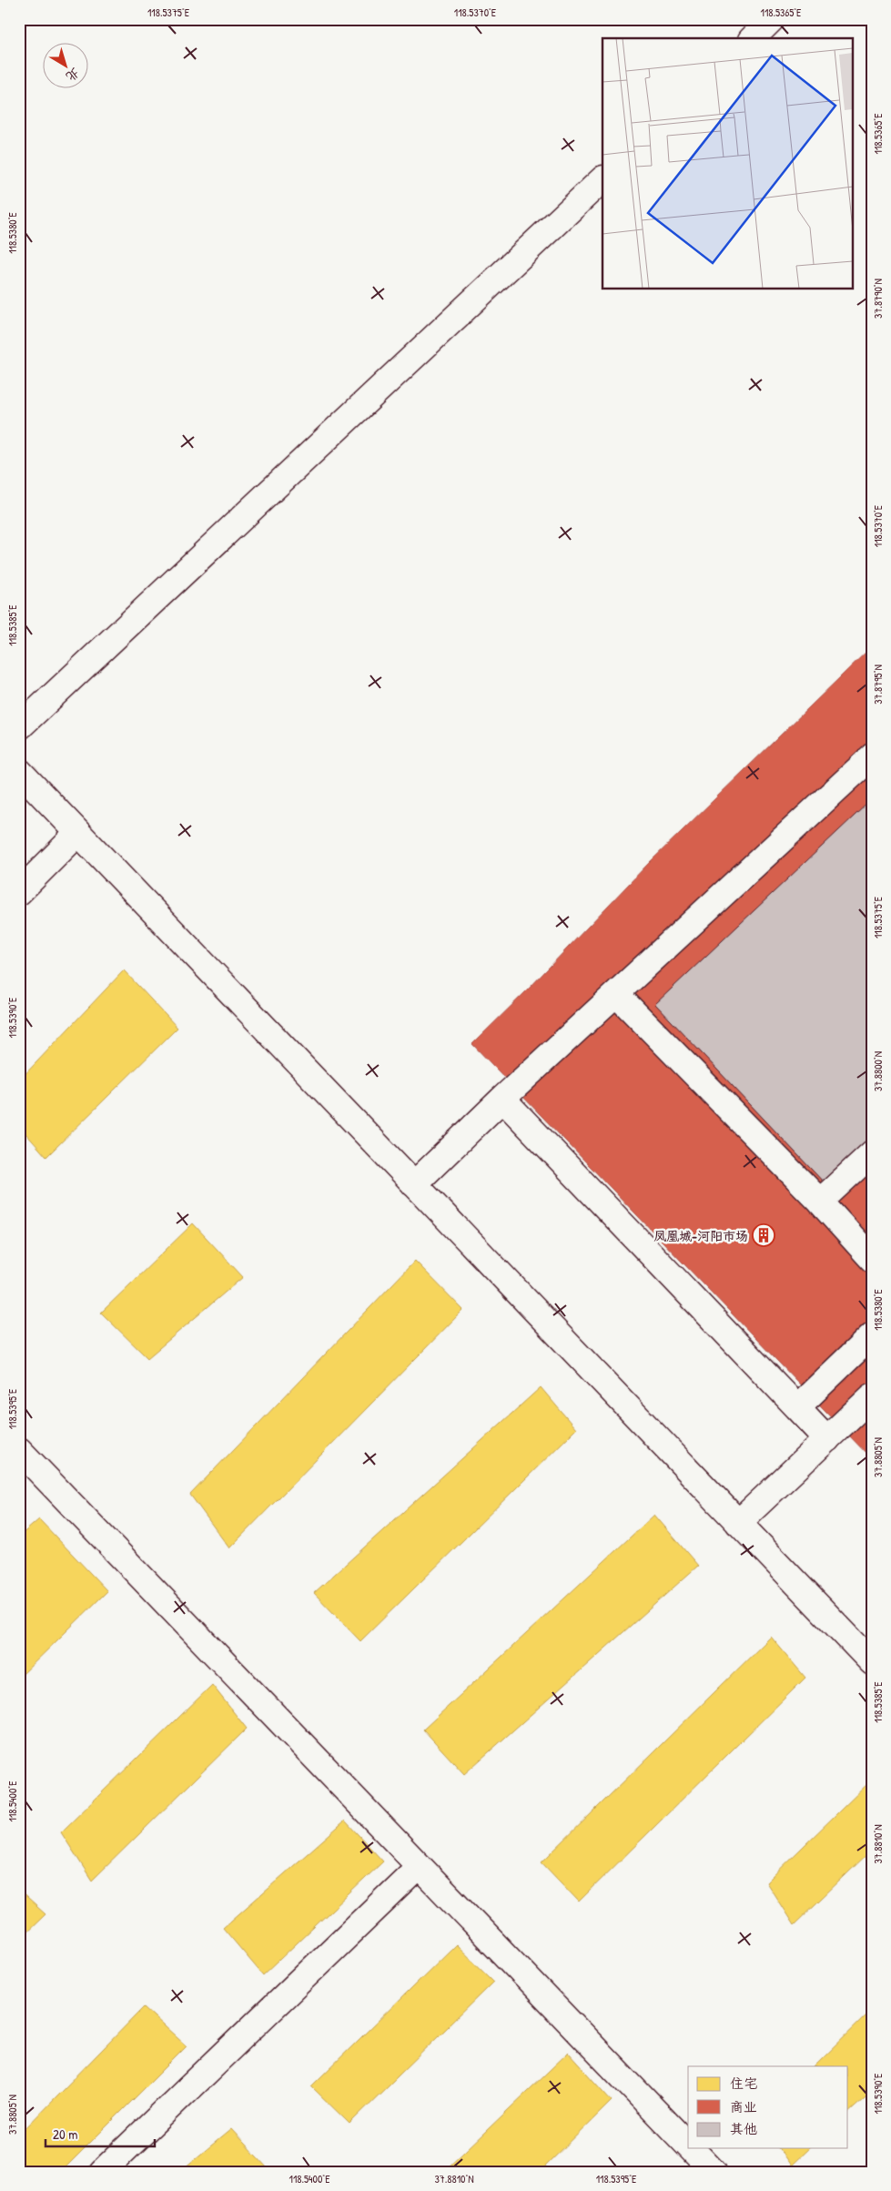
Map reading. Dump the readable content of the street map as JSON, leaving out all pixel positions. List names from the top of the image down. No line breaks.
{"places":{"building":["凤凰城-河阳市场"]},"legend":["住宅","商业","其他"],"scale_bar":"20 m","north":"bottom right","coordinates":["118.5375°E","118.5370°E","118.5365°E","118.5380°E","37.8790°N","118.5385°E","37.8795°N","118.5390°E","37.8800°N","118.5395°E","37.8805°N","118.5400°E","37.8810°N"]}
